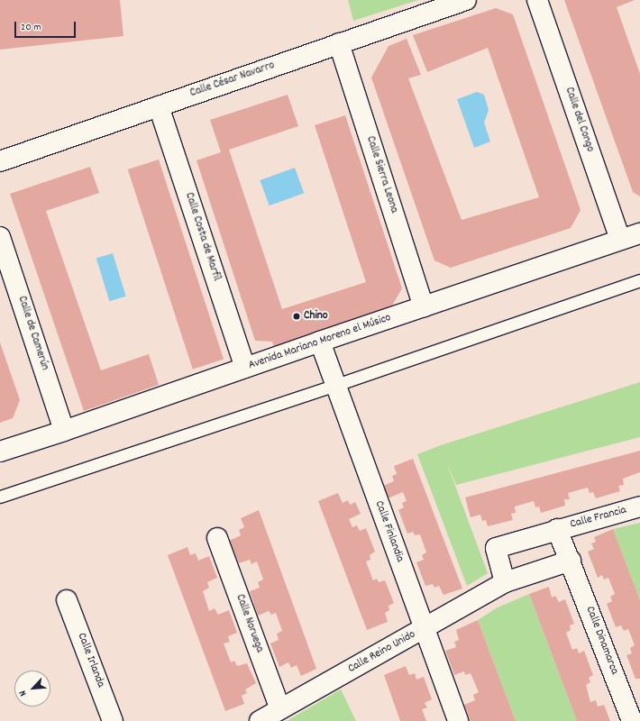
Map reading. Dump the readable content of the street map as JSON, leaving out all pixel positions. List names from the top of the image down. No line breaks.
{"streets":{"street":["Calle César Navarro","Calle del Congo","Calle Sierra Leona","Calle Costa de Marfíl","Calle de Camerún","Avenida Mariano Moreno el Músico","Calle Francia","Calle Finlandia","Calle Noruega","Calle Dinamarca","Calle Reino Unido","Calle Irlanda"]},"crossings":[["Calle César Navarro","Calle Sierra Leona"],["Calle César Navarro","Calle Costa de Marfíl"],["Calle del Congo","Avenida Mariano Moreno el Músico"],["Calle Sierra Leona","Avenida Mariano Moreno el Músico"],["Calle Costa de Marfíl","Avenida Mariano Moreno el Músico"],["Calle de Camerún","Avenida Mariano Moreno el Músico"],["Avenida Mariano Moreno el Músico","Calle Finlandia"],["Calle Francia","Calle Dinamarca"],["Calle Francia","Calle Reino Unido"],["Calle Finlandia","Calle Reino Unido"],["Calle Noruega","Calle Reino Unido"],["Calle Dinamarca","Calle Reino Unido"]],"places":["Chino"],"scale_bar":"20 m","north":"bottom left"}
